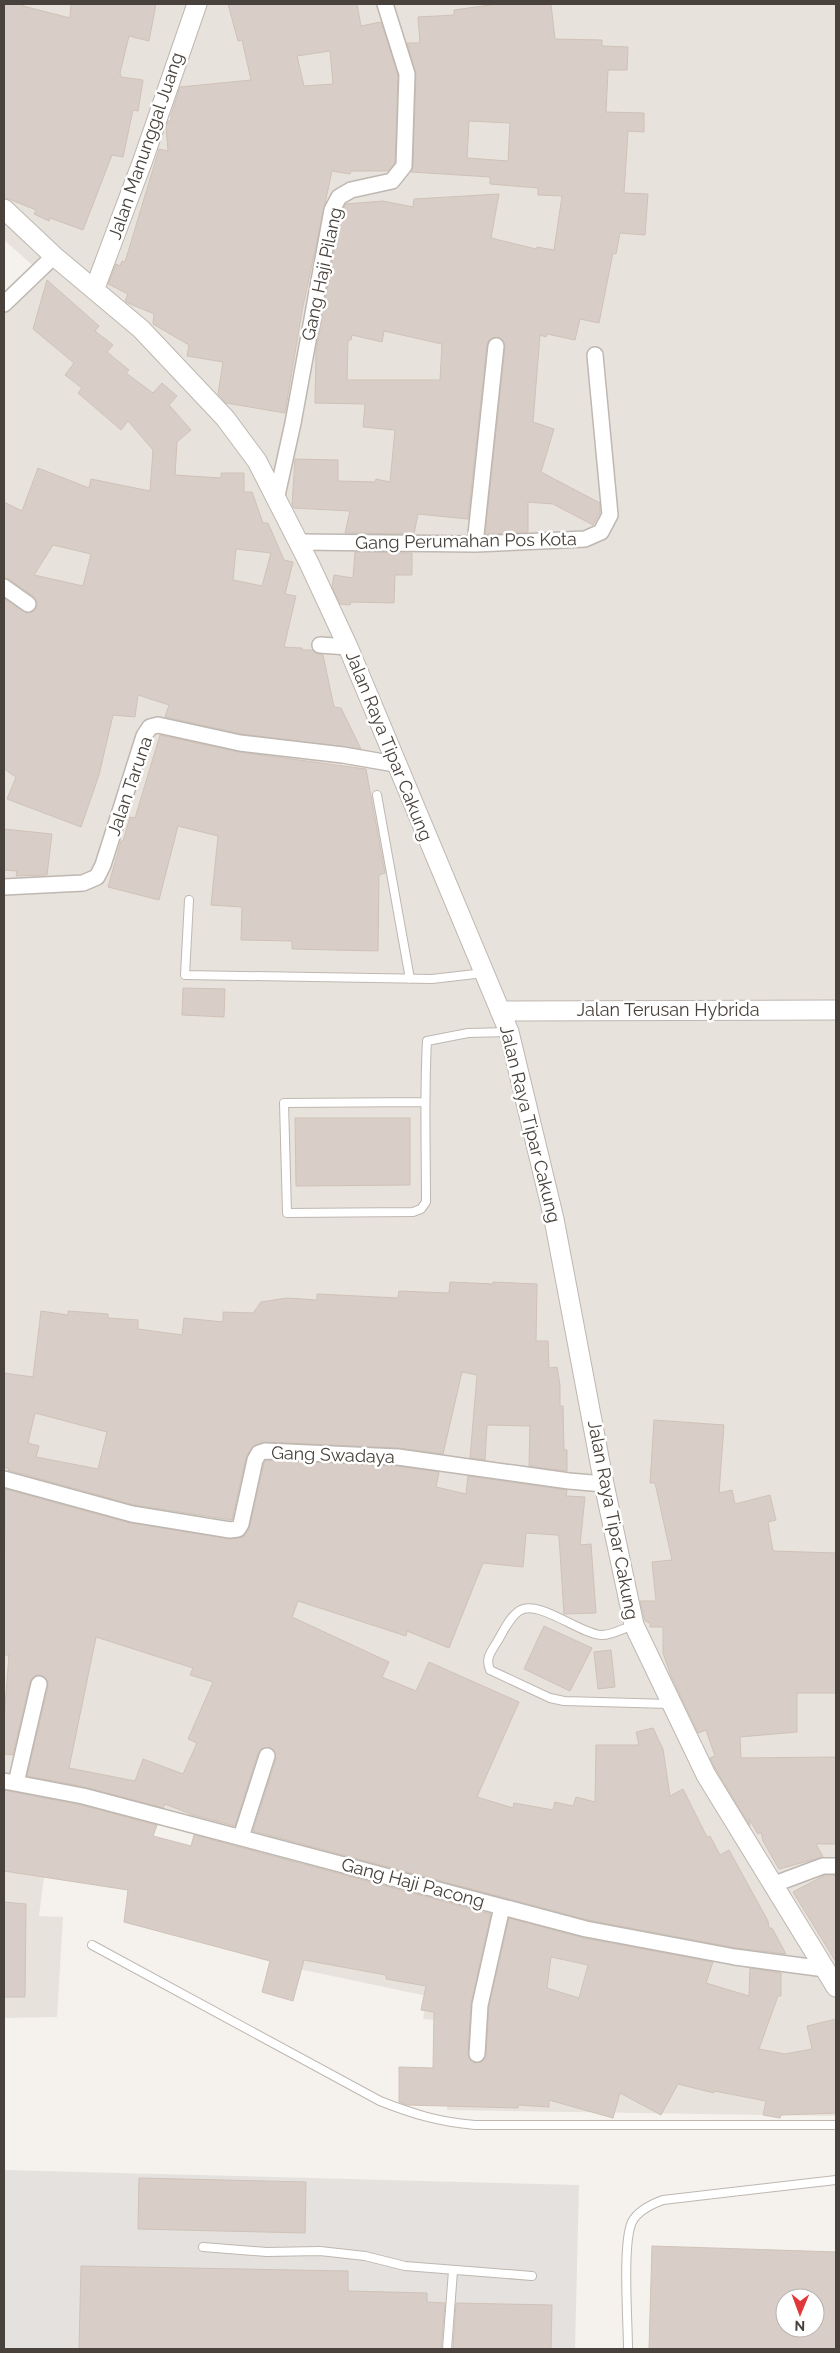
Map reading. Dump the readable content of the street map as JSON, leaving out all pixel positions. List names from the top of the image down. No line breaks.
{"streets":{"street":["Jalan Manunggal Juang","Gang Haji Pilang","Gang Perumahan Pos Kota","Jalan Raya Tipar Cakung","Jalan Taruna","Jalan Terusan Hybrida","Gang Swadaya","Gang Haji Pacong"]},"crossings":[["Jalan Manunggal Juang","Jalan Raya Tipar Cakung"],["Gang Haji Pilang","Jalan Raya Tipar Cakung"],["Gang Perumahan Pos Kota","Jalan Raya Tipar Cakung"],["Jalan Raya Tipar Cakung","Jalan Taruna"],["Jalan Raya Tipar Cakung","Jalan Terusan Hybrida"],["Jalan Raya Tipar Cakung","Gang Swadaya"],["Jalan Raya Tipar Cakung","Gang Haji Pacong"]],"north":"bottom"}
